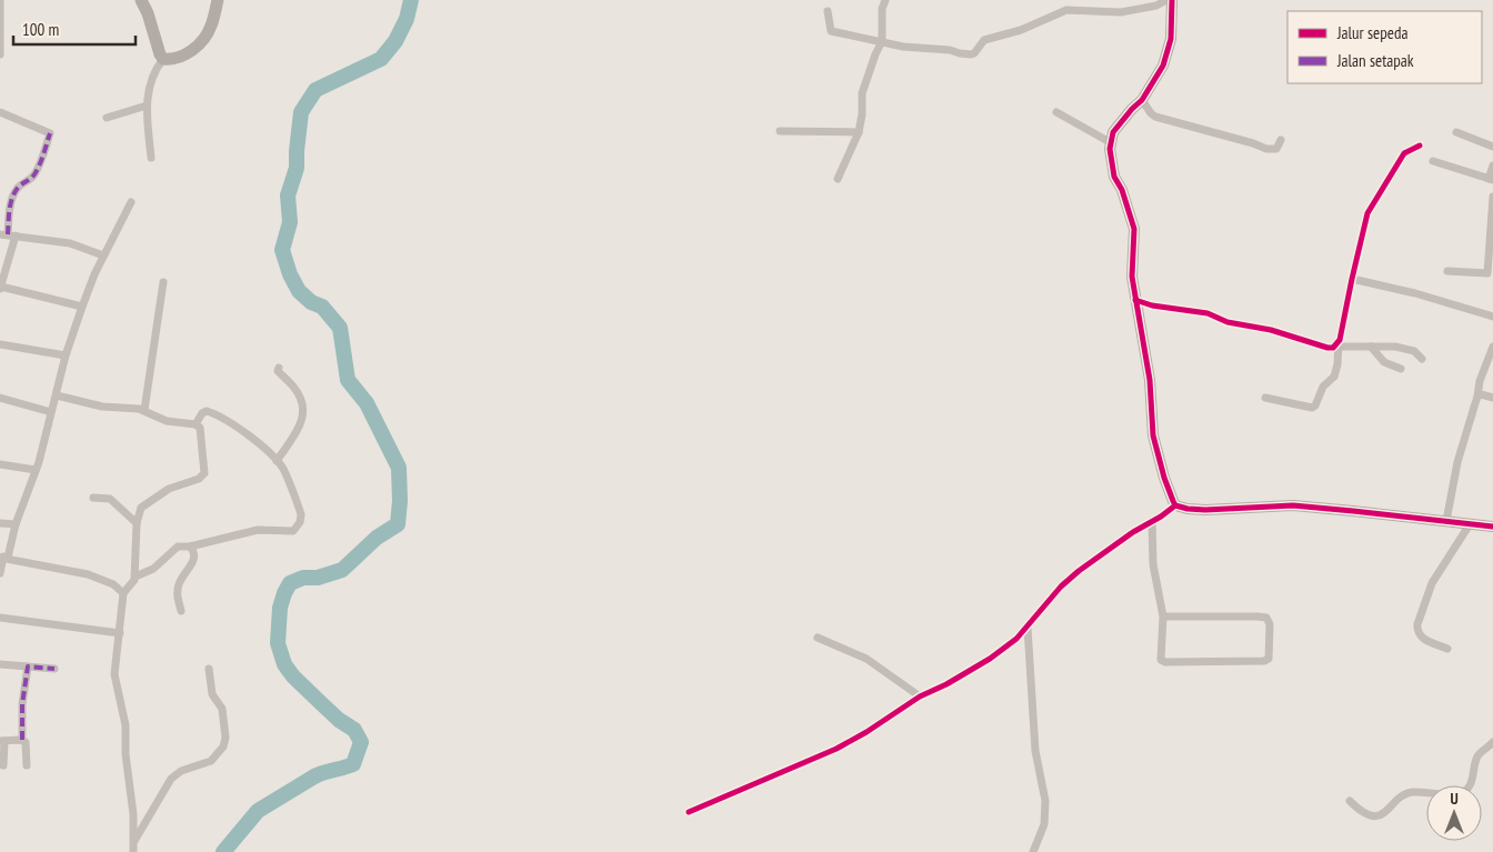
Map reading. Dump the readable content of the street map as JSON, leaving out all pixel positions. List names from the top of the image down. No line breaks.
{"legend":["Jalur sepeda","Jalan setapak"],"scale_bar":"100 m","north":"top"}
